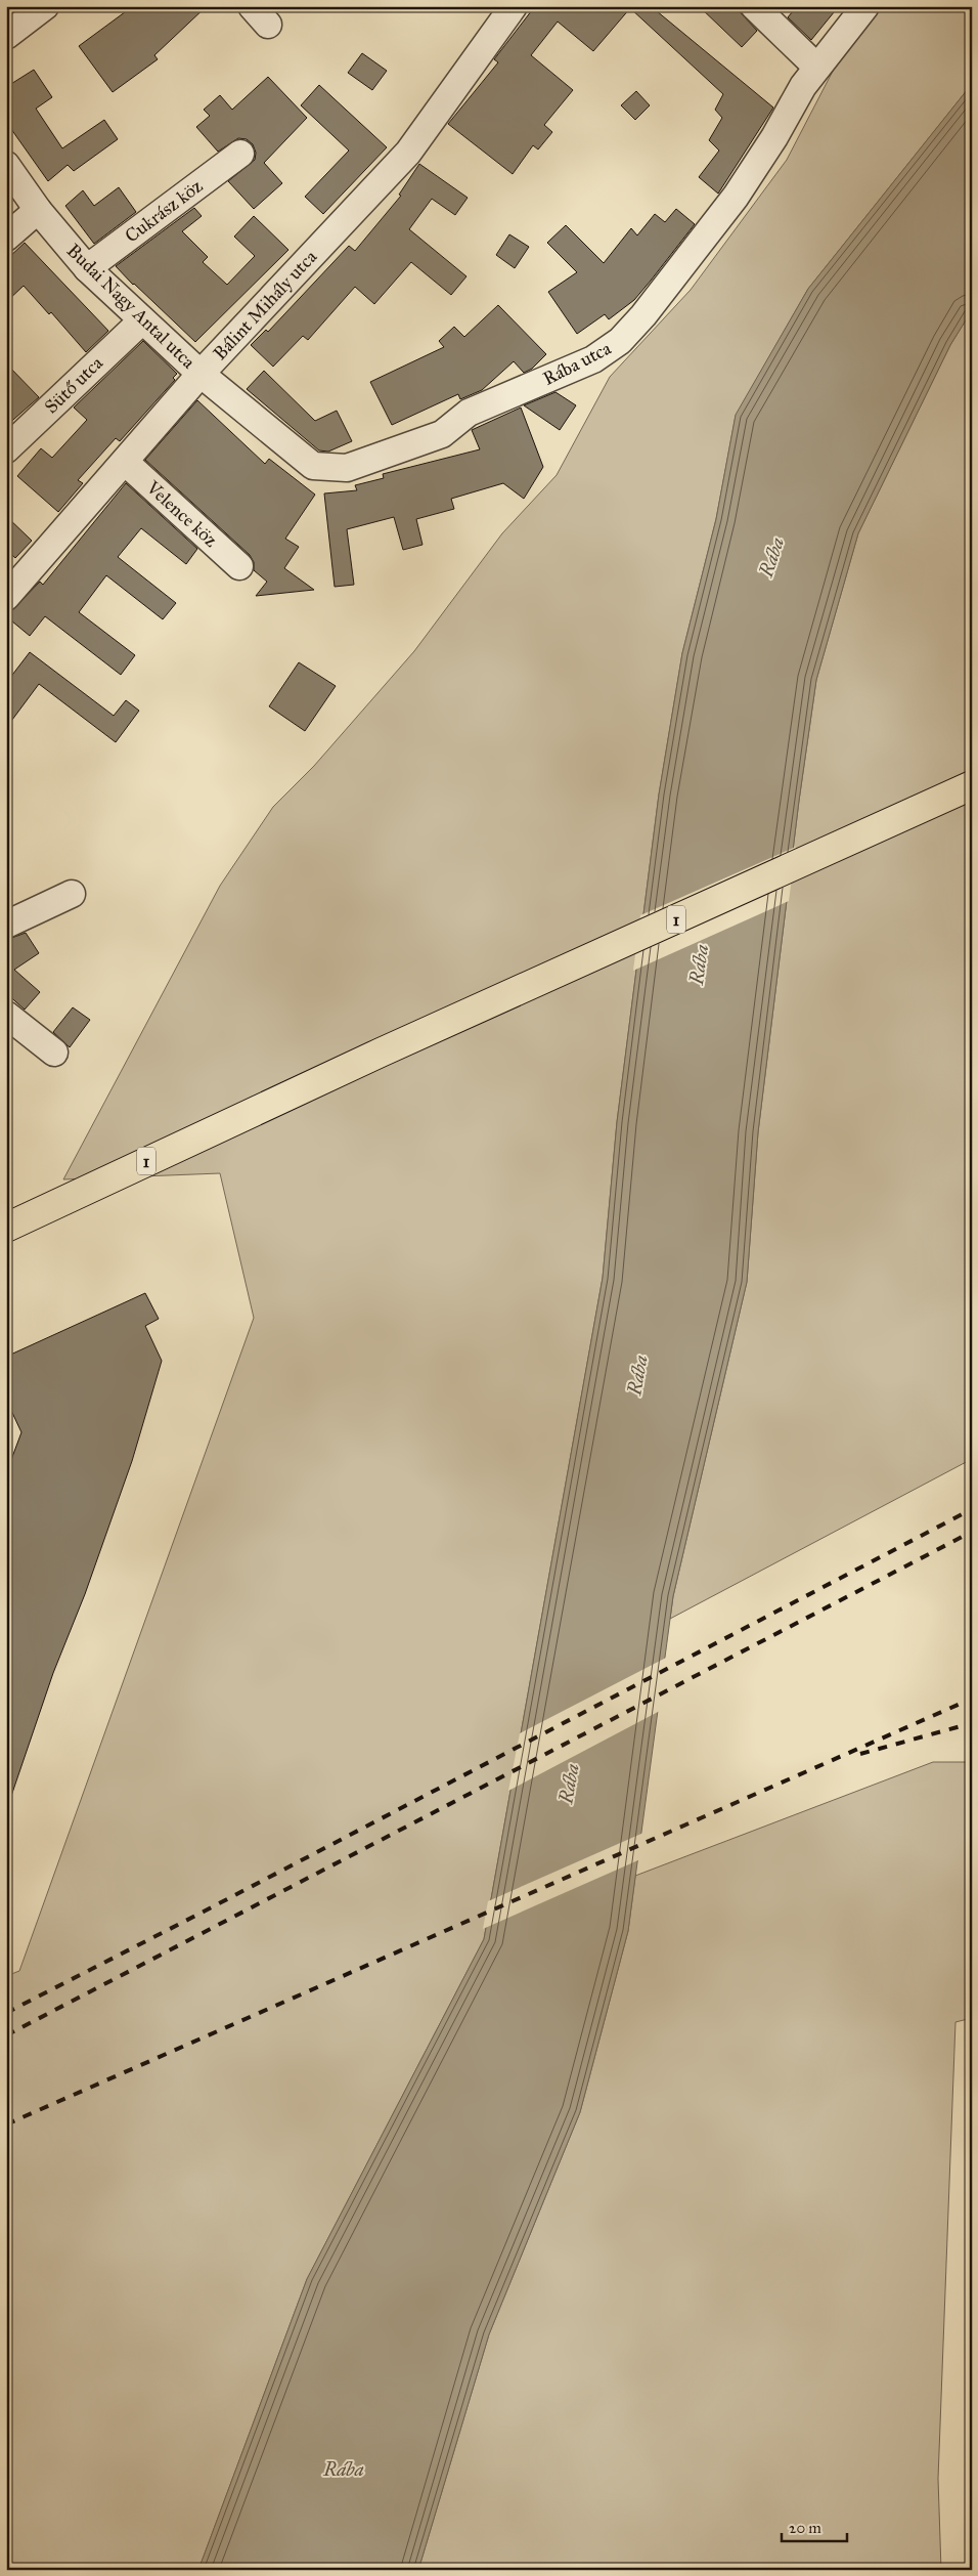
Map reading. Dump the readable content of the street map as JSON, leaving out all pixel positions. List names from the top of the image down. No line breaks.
{"streets":{"main road":["1"],"street":["Cukrász köz","Bálint Mihály utca","Budai Nagy Antal utca","Rába utca","Sütő utca","Velence köz"]},"crossings":[["Cukrász köz","Budai Nagy Antal utca"],["Bálint Mihály utca","Budai Nagy Antal utca"],["Bálint Mihály utca","Rába utca"],["Bálint Mihály utca","Velence köz"],["Budai Nagy Antal utca","Rába utca"],["Budai Nagy Antal utca","Sütő utca"]],"water":["Rába"],"scale_bar":"20 m"}
